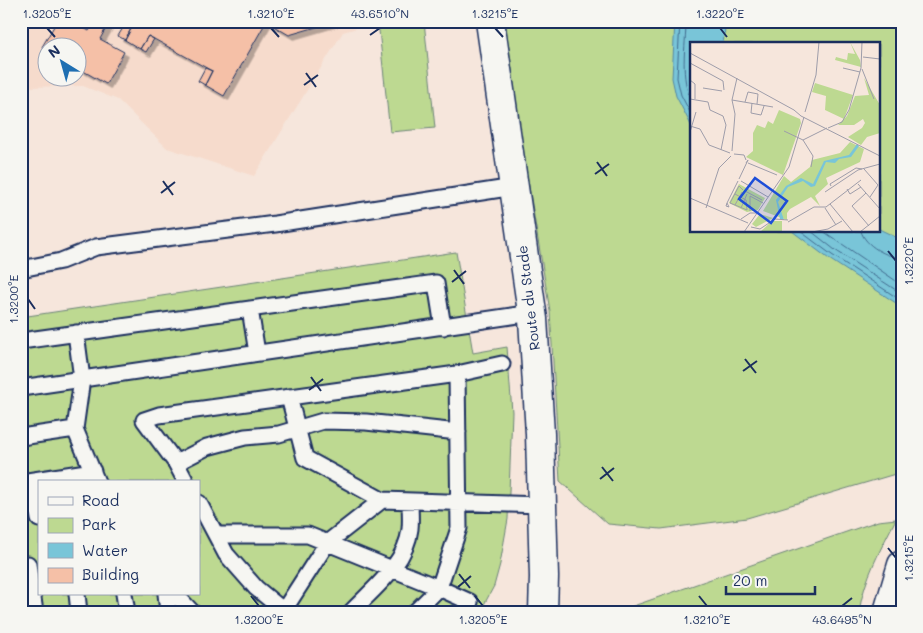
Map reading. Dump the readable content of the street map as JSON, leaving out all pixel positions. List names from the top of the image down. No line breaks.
{"streets":{"main road":["Route du Stade"]},"legend":["Road","Park","Water","Building"],"scale_bar":"20 m","north":"top left","coordinates":["1.3205°E","1.3210°E","43.6510°N","1.3215°E","1.3220°E","1.3200°E","43.6495°N"]}
